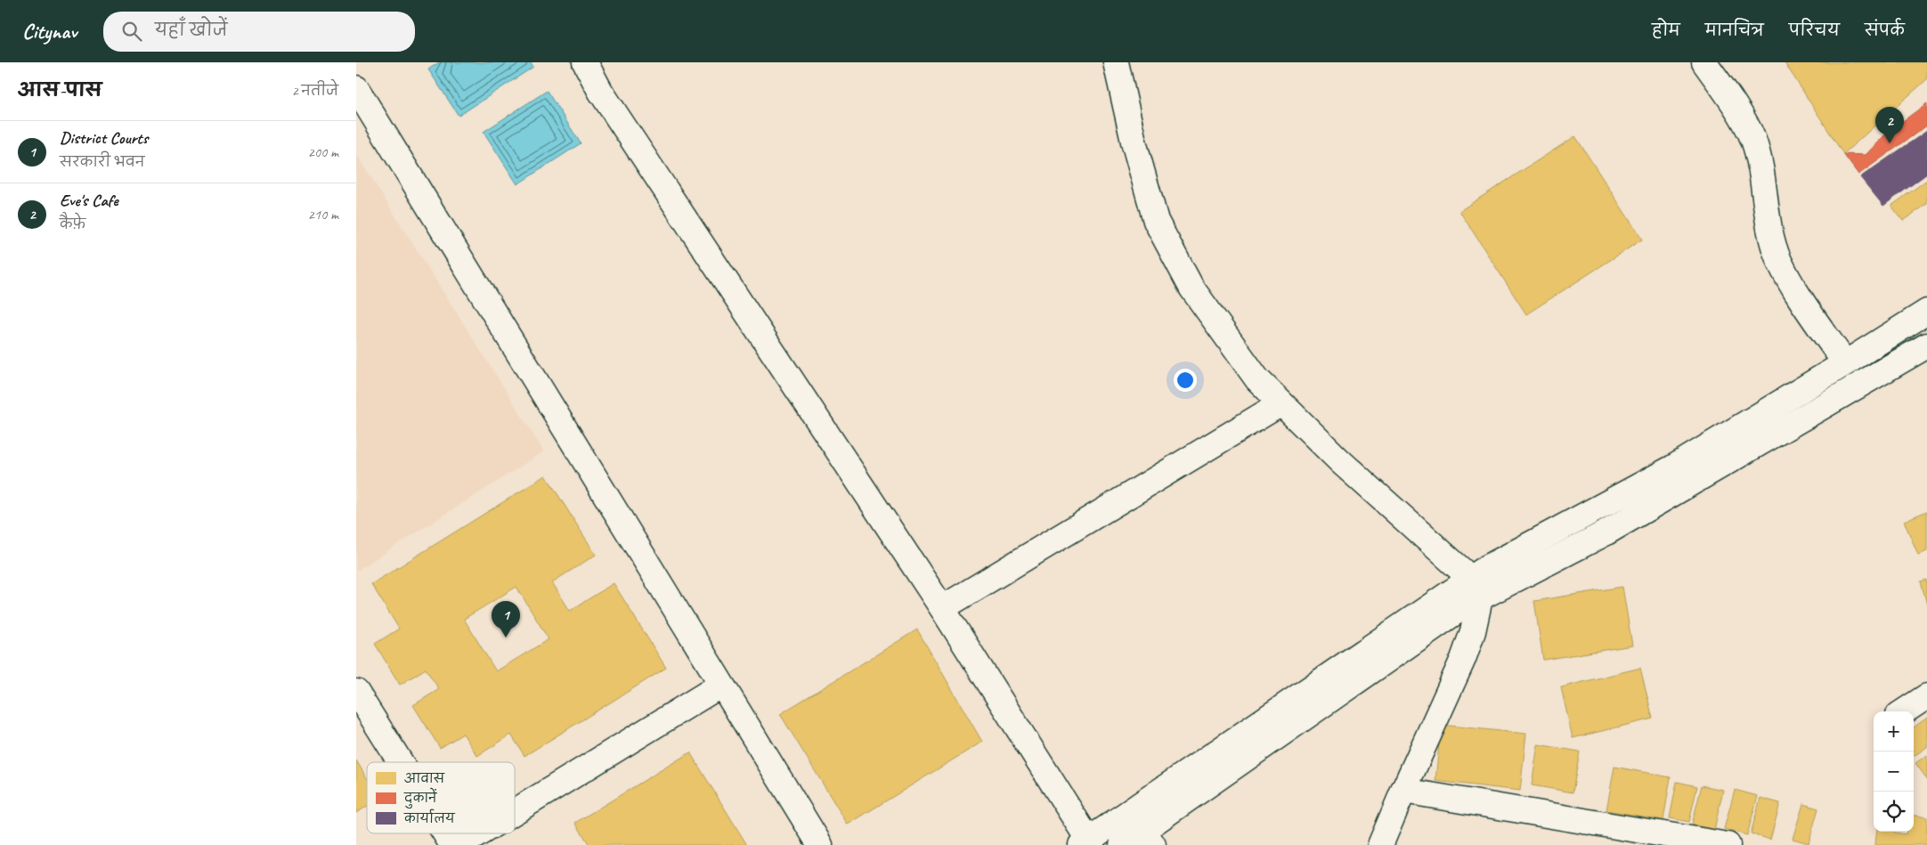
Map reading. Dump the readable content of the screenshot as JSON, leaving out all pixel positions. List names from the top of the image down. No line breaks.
{"legend":["आवास","दुकानें","कार्यालय"],"page":{"header":"Citynav","search":"यहाँ खोजें","nav":["होम","मानचित्र","परिचय","संपर्क"],"heading":["आस-पास","2 नतीजे"],"pins":["2","1"],"list":[{"mark":"1","name":"District Courts","note":"सरकारी भवन","value":"200 m"},{"mark":"2","name":"Eve's Cafe","note":"कैफ़े","value":"210 m"}],"map_buttons":["+","−"]}}
